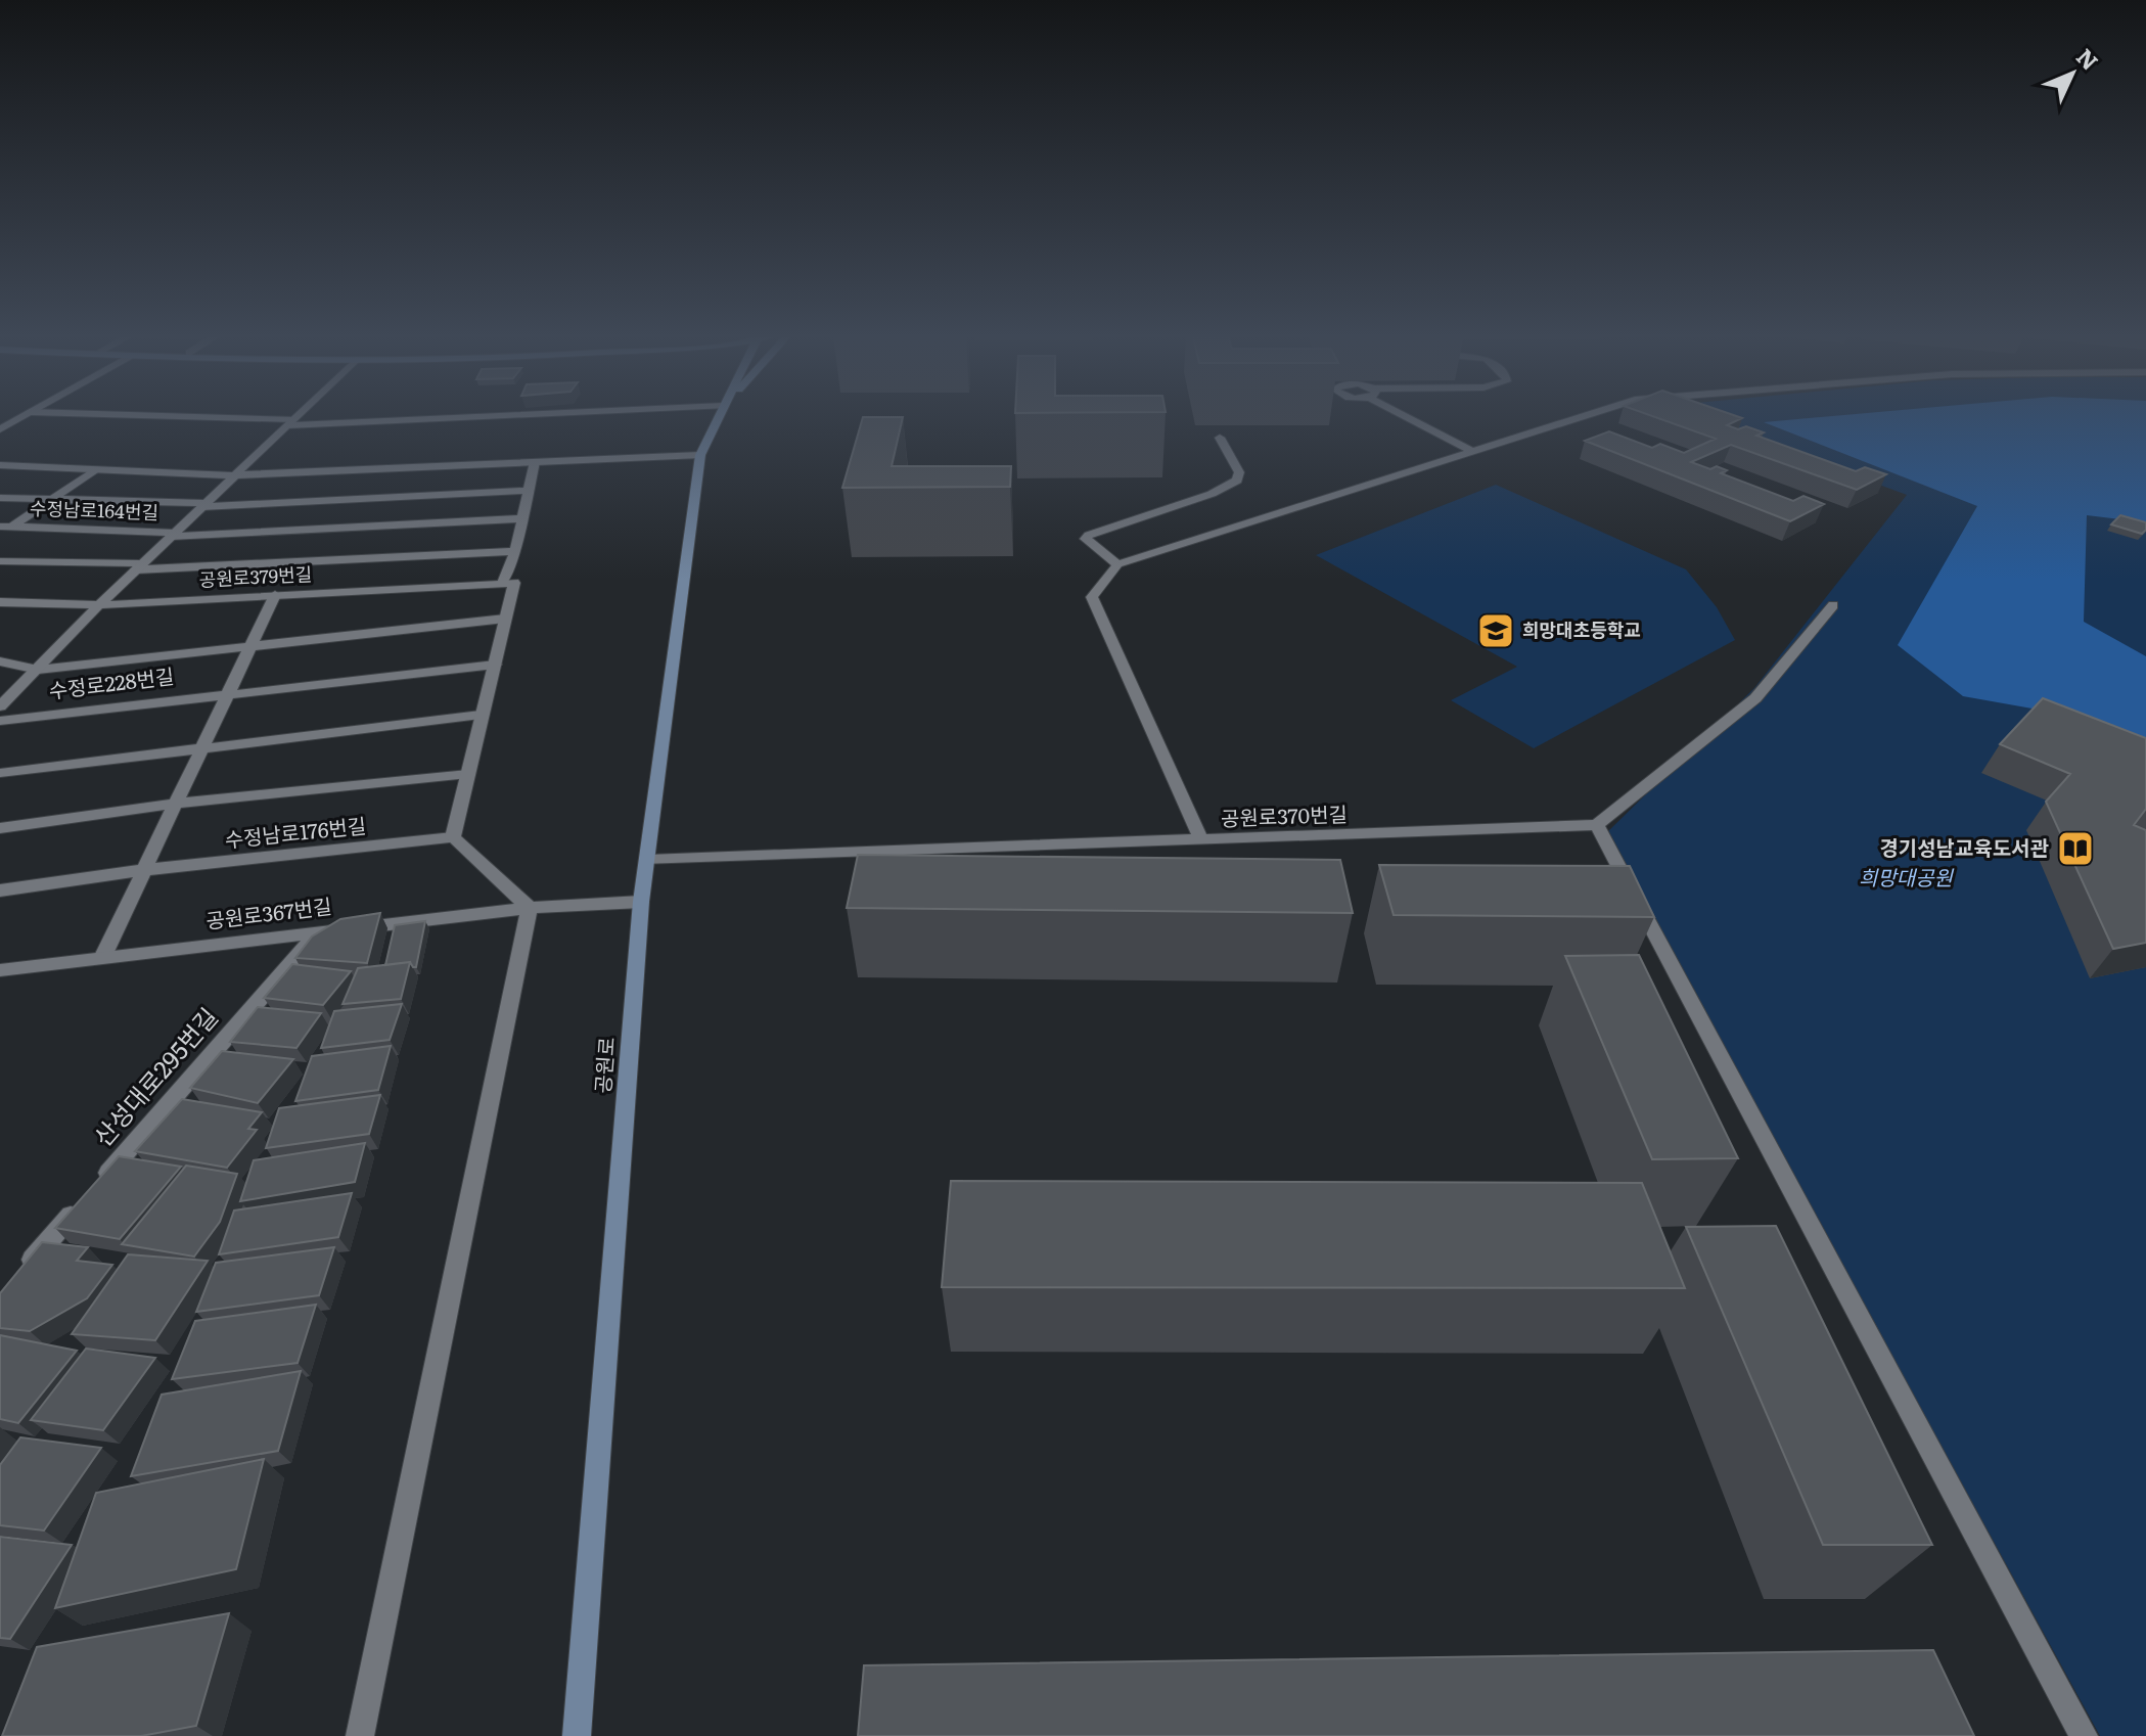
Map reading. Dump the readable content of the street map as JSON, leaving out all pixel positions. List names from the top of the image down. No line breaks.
{"streets":{"main road":["공원로"],"street":["수정남로164번길","공원로379번길","수정로228번길","공원로370번길","수정남로176번길","공원로367번길","산성대로295번길"]},"crossings":[["수정남로164번길","수정로228번길"],["공원로379번길","수정로228번길"],["공원로370번길","공원로"],["공원로367번길","공원로"],["공원로367번길","산성대로295번길"]],"parks":["희망대공원"],"places":{"school or university":["희망대초등학교"],"library":["경기성남교육도서관"]},"north":"top right"}
